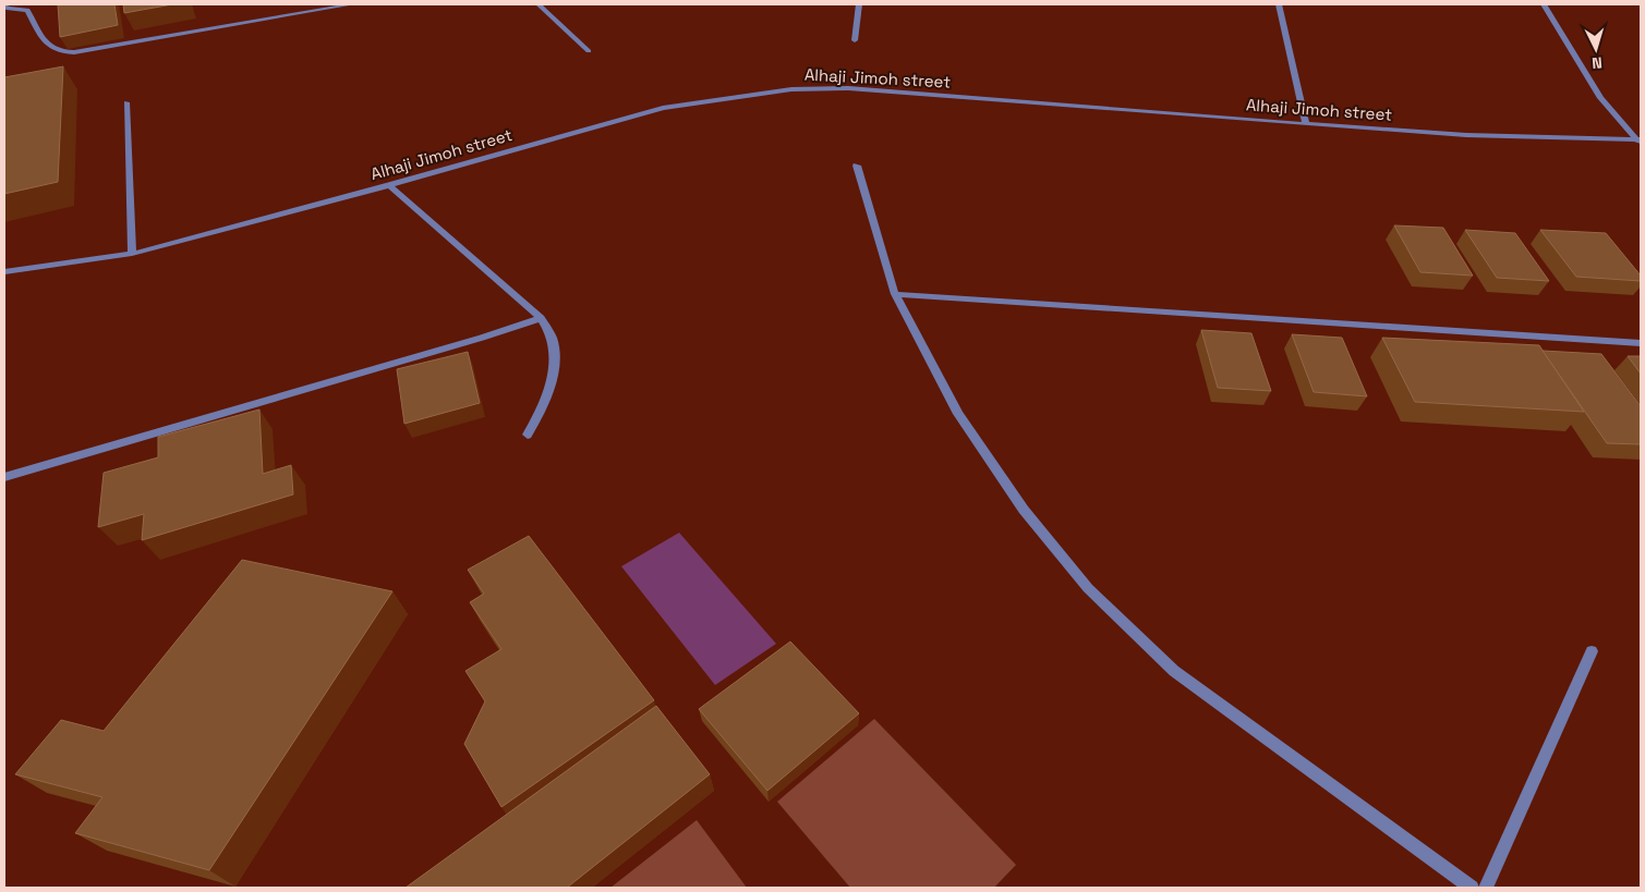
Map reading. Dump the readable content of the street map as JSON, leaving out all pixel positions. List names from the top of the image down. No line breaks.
{"streets":{"street":["Alhaji Jimoh street"]},"north":"bottom"}
